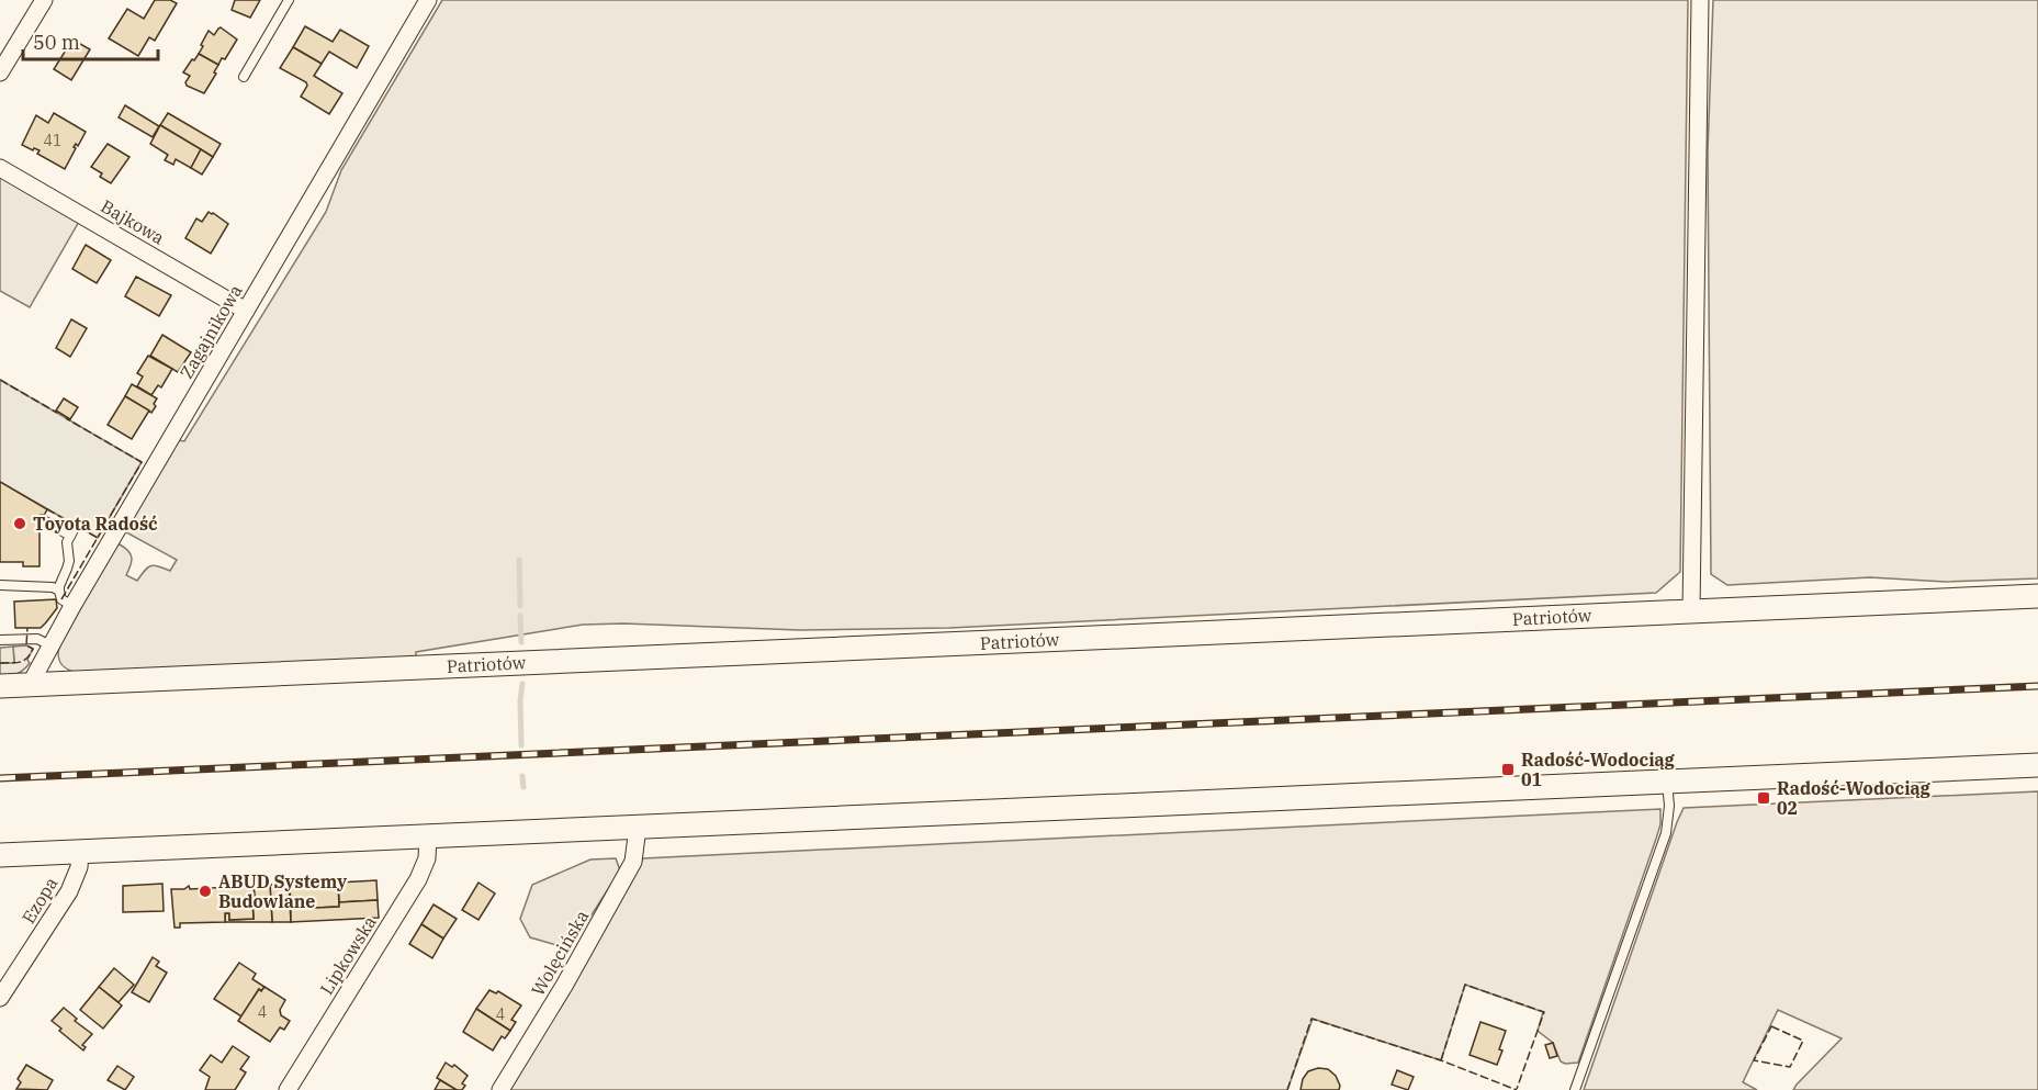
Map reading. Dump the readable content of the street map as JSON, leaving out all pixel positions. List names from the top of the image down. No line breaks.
{"streets":{"main road":["Patriotów"],"street":["Bajkowa","Zagajnikowa","Ezopa","Wolęcińska","Lipkowska"]},"crossings":[["Bajkowa","Zagajnikowa"],["Zagajnikowa","Patriotów"]],"places":{"other":["Toyota Radość","ABUD Systemy Budowlane"],"transit":["Radość-Wodociąg 01","Radość-Wodociąg 02"]},"house_numbers":["41","4","4"],"scale_bar":"50 m"}
